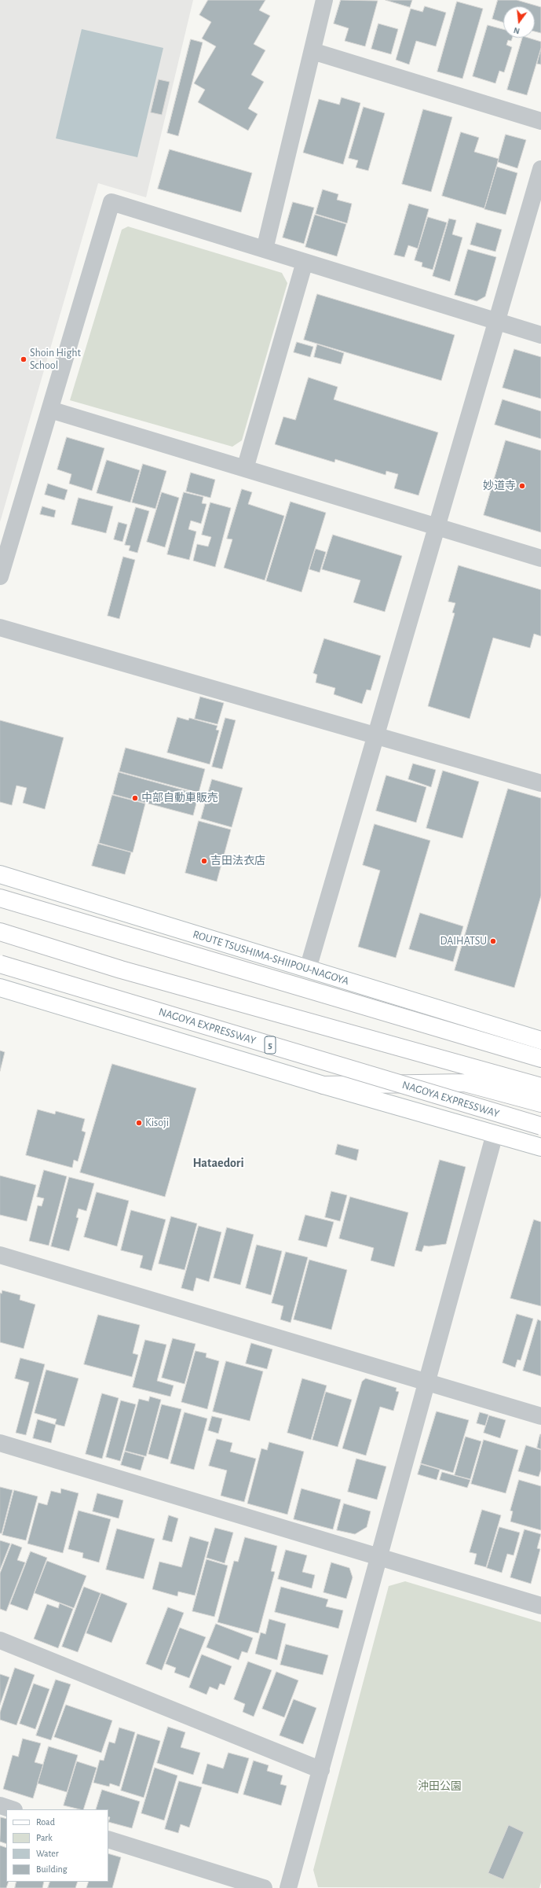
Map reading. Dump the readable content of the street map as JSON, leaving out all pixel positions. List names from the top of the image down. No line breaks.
{"streets":{"main road":["ROUTE TSUSHIMA-SHIIPOU-NAGOYA","NAGOYA EXPRESSWAY","5"]},"districts":["Hataedori"],"parks":["沖田公園"],"places":["Shoin Hight School","妙道寺","中部自動車販売","吉田法衣店","DAIHATSU","Kisoji"],"legend":["Road","Park","Water","Building"],"north":"bottom"}
